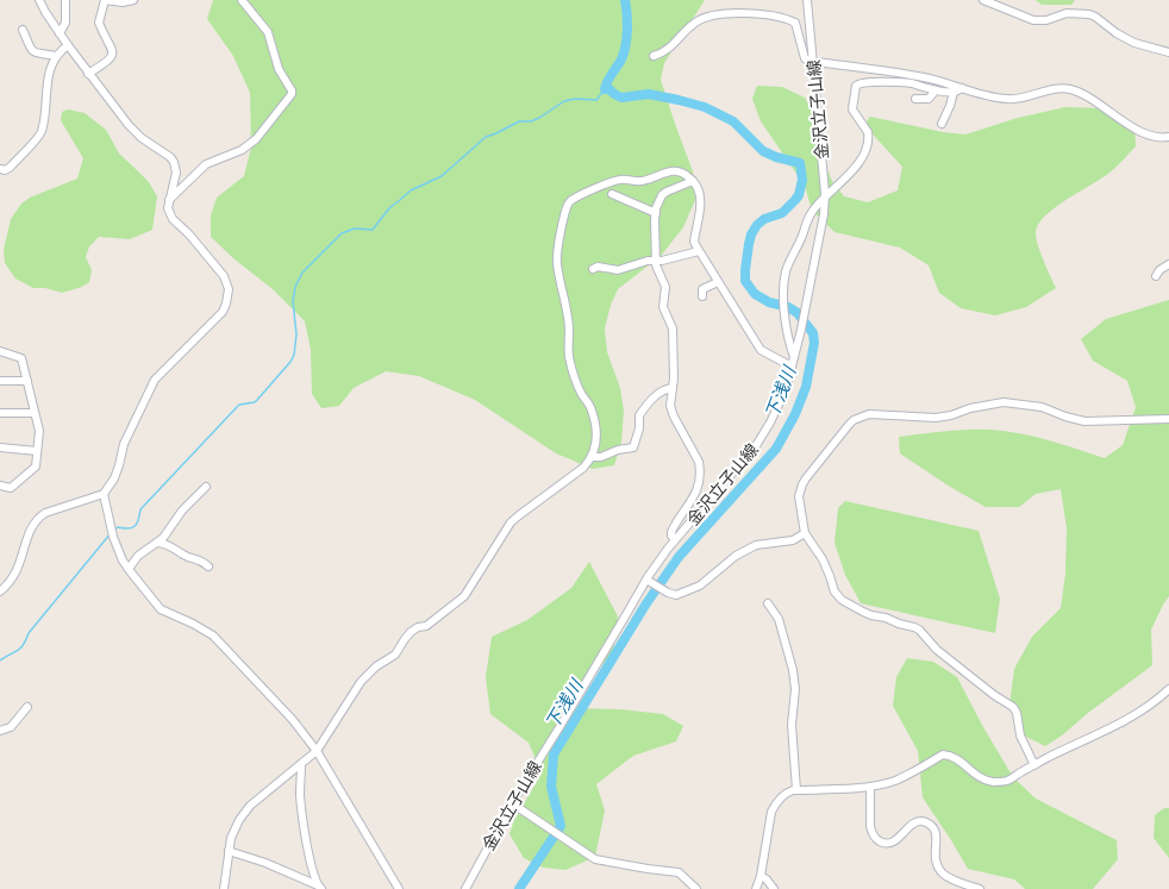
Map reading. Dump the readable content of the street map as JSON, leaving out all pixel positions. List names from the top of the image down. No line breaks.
{"streets":{"street":["金沢立子山線"]},"water":["下浅川"]}
